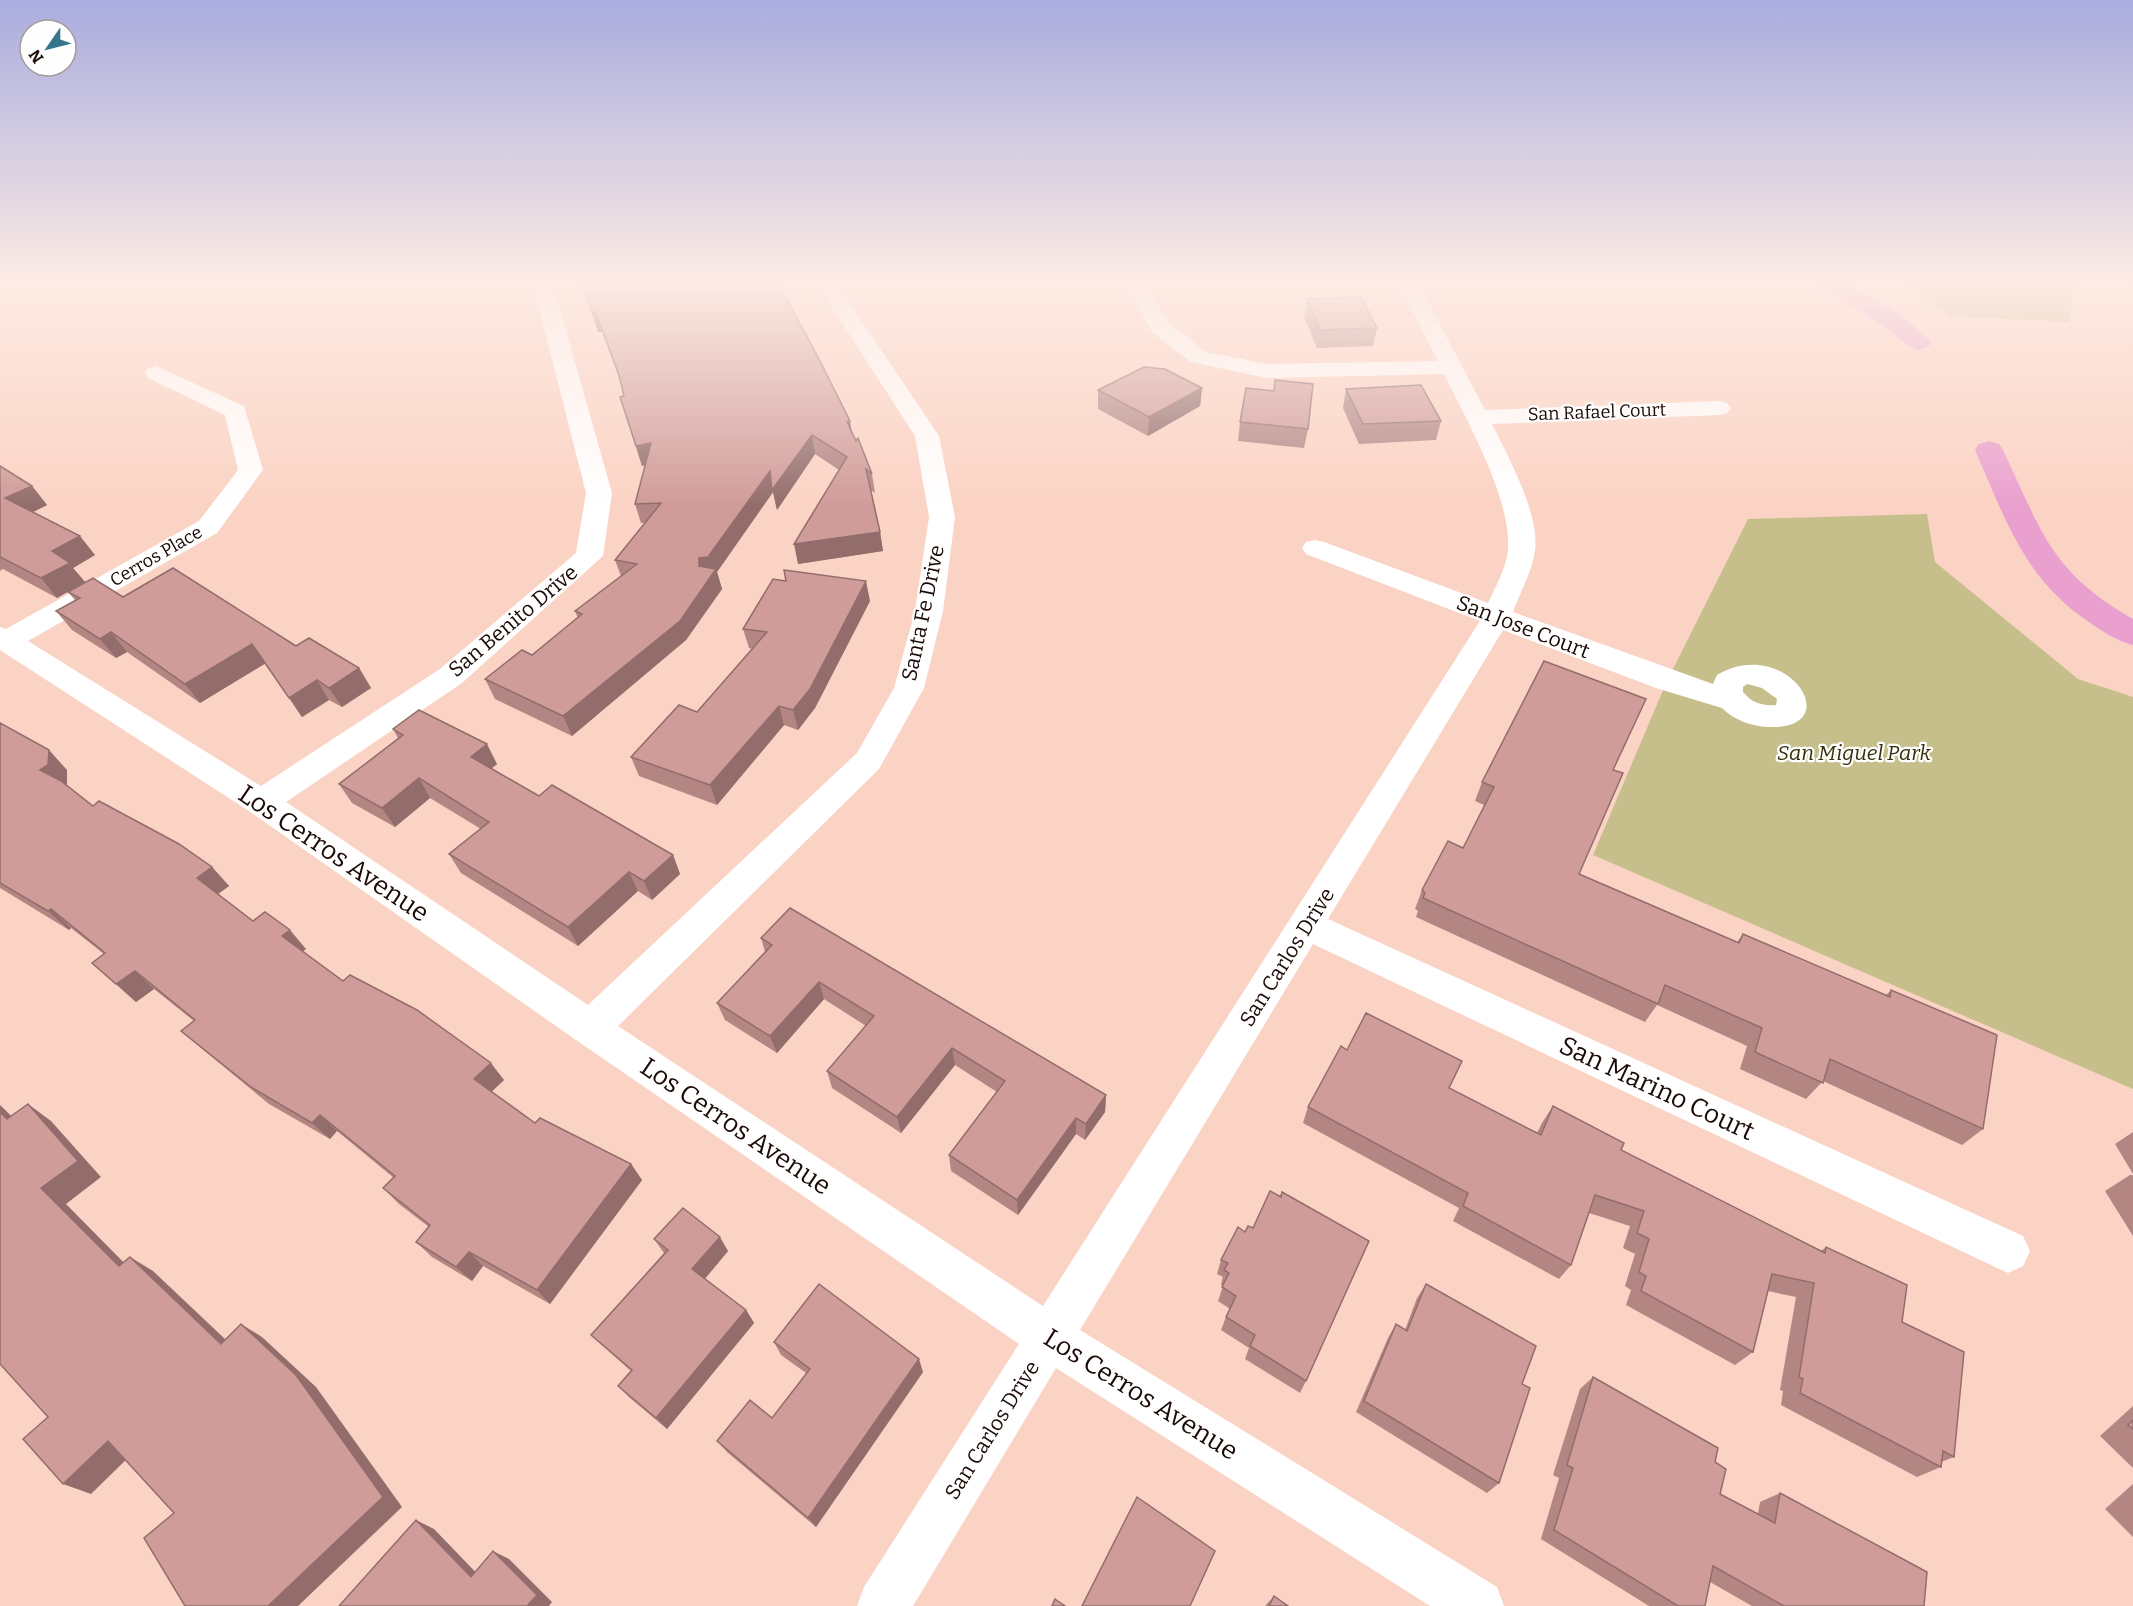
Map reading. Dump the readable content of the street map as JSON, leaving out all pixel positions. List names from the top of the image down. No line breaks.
{"streets":{"street":["San Rafael Court","Cerros Place","Santa Fe Drive","San Benito Drive","San Jose Court","Los Cerros Avenue","San Carlos Drive","San Marino Court"]},"crossings":[["San Rafael Court","San Carlos Drive"],["Cerros Place","Los Cerros Avenue"],["Santa Fe Drive","Los Cerros Avenue"],["San Benito Drive","Los Cerros Avenue"],["San Jose Court","San Carlos Drive"],["Los Cerros Avenue","San Carlos Drive"],["San Carlos Drive","San Marino Court"]],"parks":["San Miguel Park"],"north":"bottom left"}
